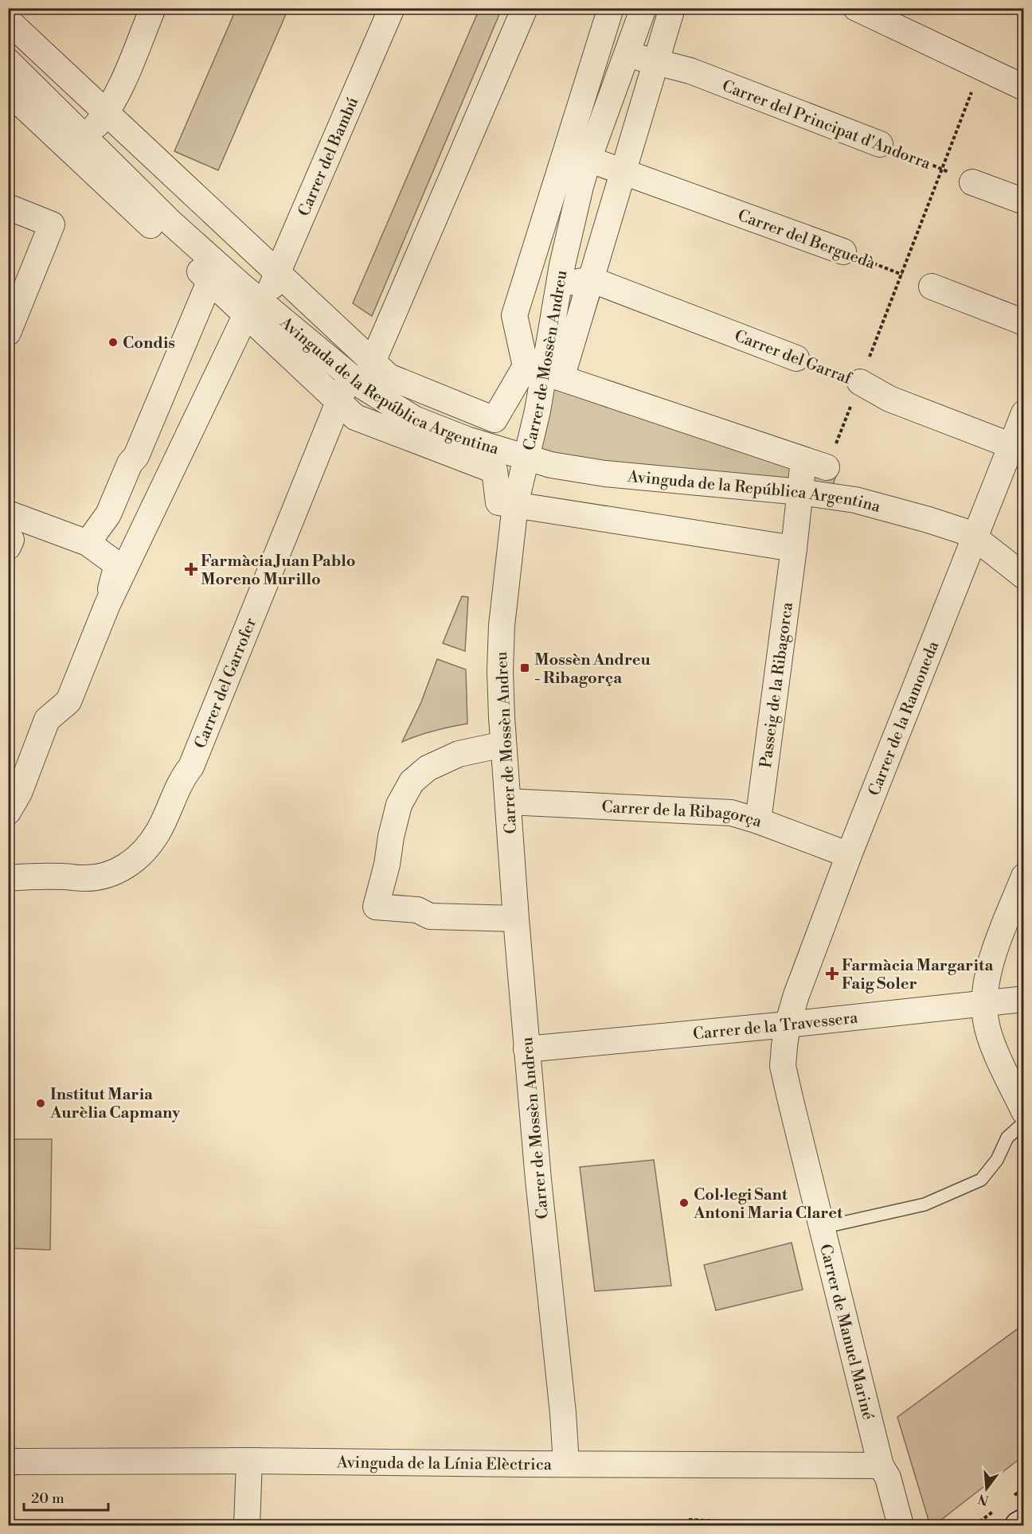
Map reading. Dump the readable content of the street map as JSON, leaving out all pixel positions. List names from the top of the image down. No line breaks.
{"streets":{"street":["Carrer del Principat d'Andorra","Carrer del Bambú","Carrer del Berguedà","Carrer del Garraf","Carrer de Mossèn Andreu","Avinguda de la República Argentina","Carrer del Garrofer","Passeig de la Ribagorca","Carrer de la Ramoneda","Carrer de la Ribagorça","Carrer de la Travessera","Carrer de Manuel Mariné","Avinguda de la Línia Elèctrica"]},"crossings":[["Carrer del Principat d'Andorra","Carrer de Mossèn Andreu"],["Carrer del Bambú","Avinguda de la República Argentina"],["Carrer del Berguedà","Carrer de Mossèn Andreu"],["Carrer del Garraf","Carrer de Mossèn Andreu"],["Carrer del Garraf","Carrer de la Ramoneda"],["Carrer de Mossèn Andreu","Avinguda de la República Argentina"],["Carrer de Mossèn Andreu","Carrer de la Ribagorça"],["Carrer de Mossèn Andreu","Carrer de la Travessera"],["Carrer de Mossèn Andreu","Avinguda de la Línia Elèctrica"],["Avinguda de la República Argentina","Carrer del Garrofer"],["Avinguda de la República Argentina","Passeig de la Ribagorca"],["Avinguda de la República Argentina","Carrer de la Ramoneda"],["Passeig de la Ribagorca","Carrer de la Ribagorça"],["Carrer de la Ramoneda","Carrer de la Ribagorça"],["Carrer de la Ramoneda","Carrer de la Travessera"],["Carrer de la Ramoneda","Carrer de Manuel Mariné"],["Carrer de la Travessera","Carrer de Manuel Mariné"],["Carrer de Manuel Mariné","Avinguda de la Línia Elèctrica"]],"places":{"other":["Condis","Institut Maria Aurèlia Capmany","Col·legi Sant Antoni Maria Claret"],"health":["Farmàcia Juan Pablo Moreno Murillo","Farmàcia Margarita Faig Soler"],"transit":["Mossèn Andreu - Ribagorça"]},"scale_bar":"20 m","north":"bottom"}
